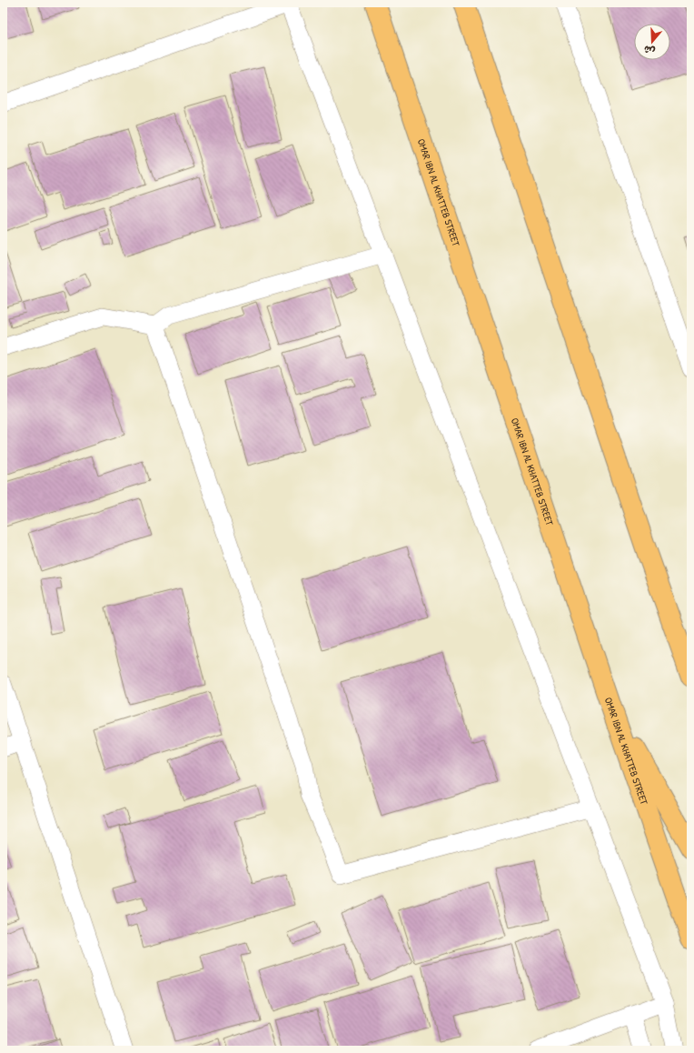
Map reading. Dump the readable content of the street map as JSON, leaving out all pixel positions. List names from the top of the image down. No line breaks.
{"streets":{"main road":["OMAR IBN AL KHATTEB STREET"]},"north":"bottom"}
